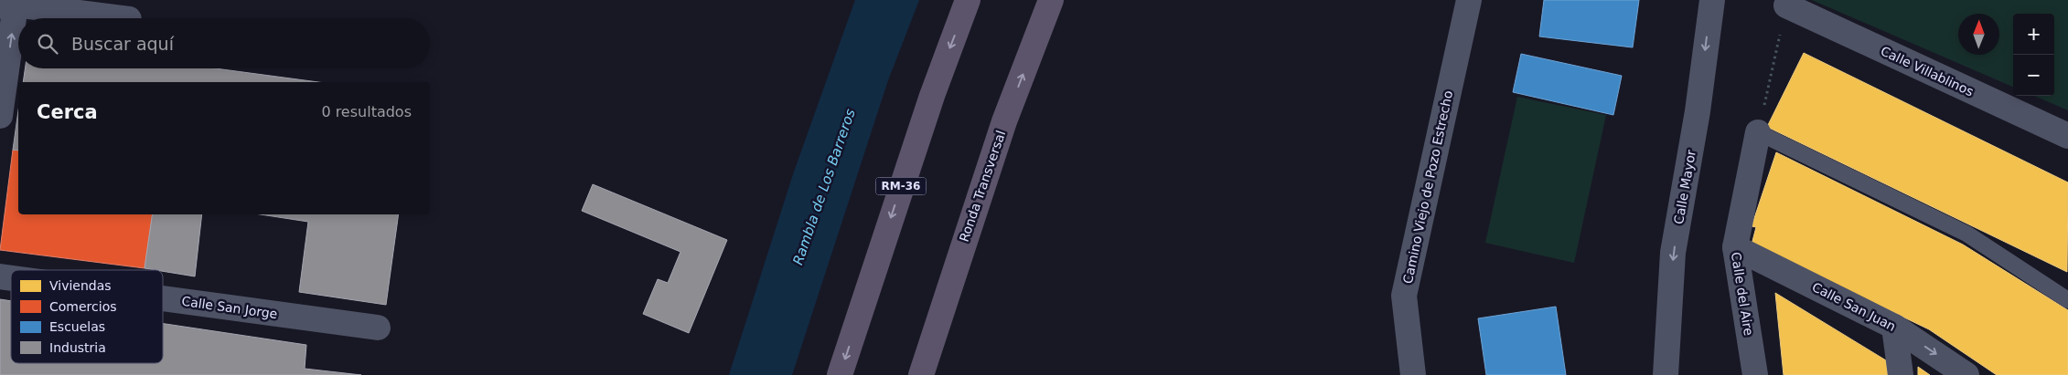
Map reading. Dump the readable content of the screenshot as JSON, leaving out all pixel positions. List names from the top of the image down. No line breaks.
{"streets":{"highway":["RM-36","Ronda Transversal"],"street":["Calle Villablinos","Camino Viejo de Pozo Estrecho","Calle Mayor","Calle del Aire","Calle San Juan","Calle San Jorge"]},"crossings":[["Calle del Aire","Calle San Juan"]],"one_way":["Calle Mayor"],"water":["Rambla de Los Barreros"],"legend":["Viviendas","Comercios","Escuelas","Industria"],"north":"top","page":{"map_buttons":["+","−"],"search":"Buscar aquí","heading":["Cerca","0 resultados"]}}
